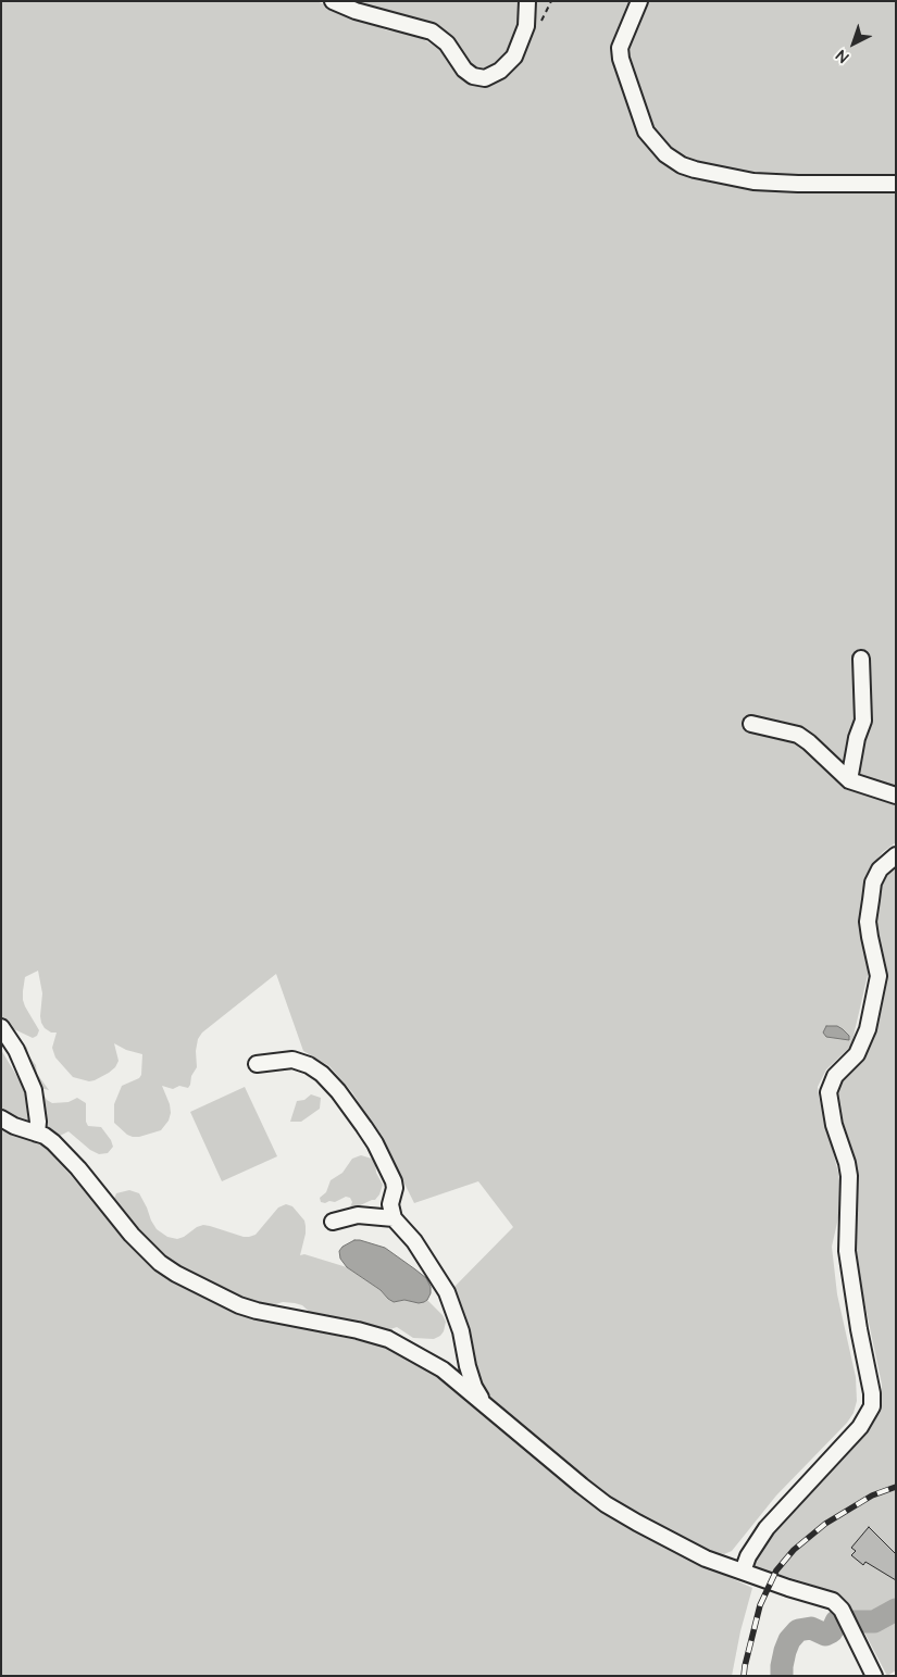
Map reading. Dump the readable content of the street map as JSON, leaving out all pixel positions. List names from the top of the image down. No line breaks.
{"north":"bottom left"}
